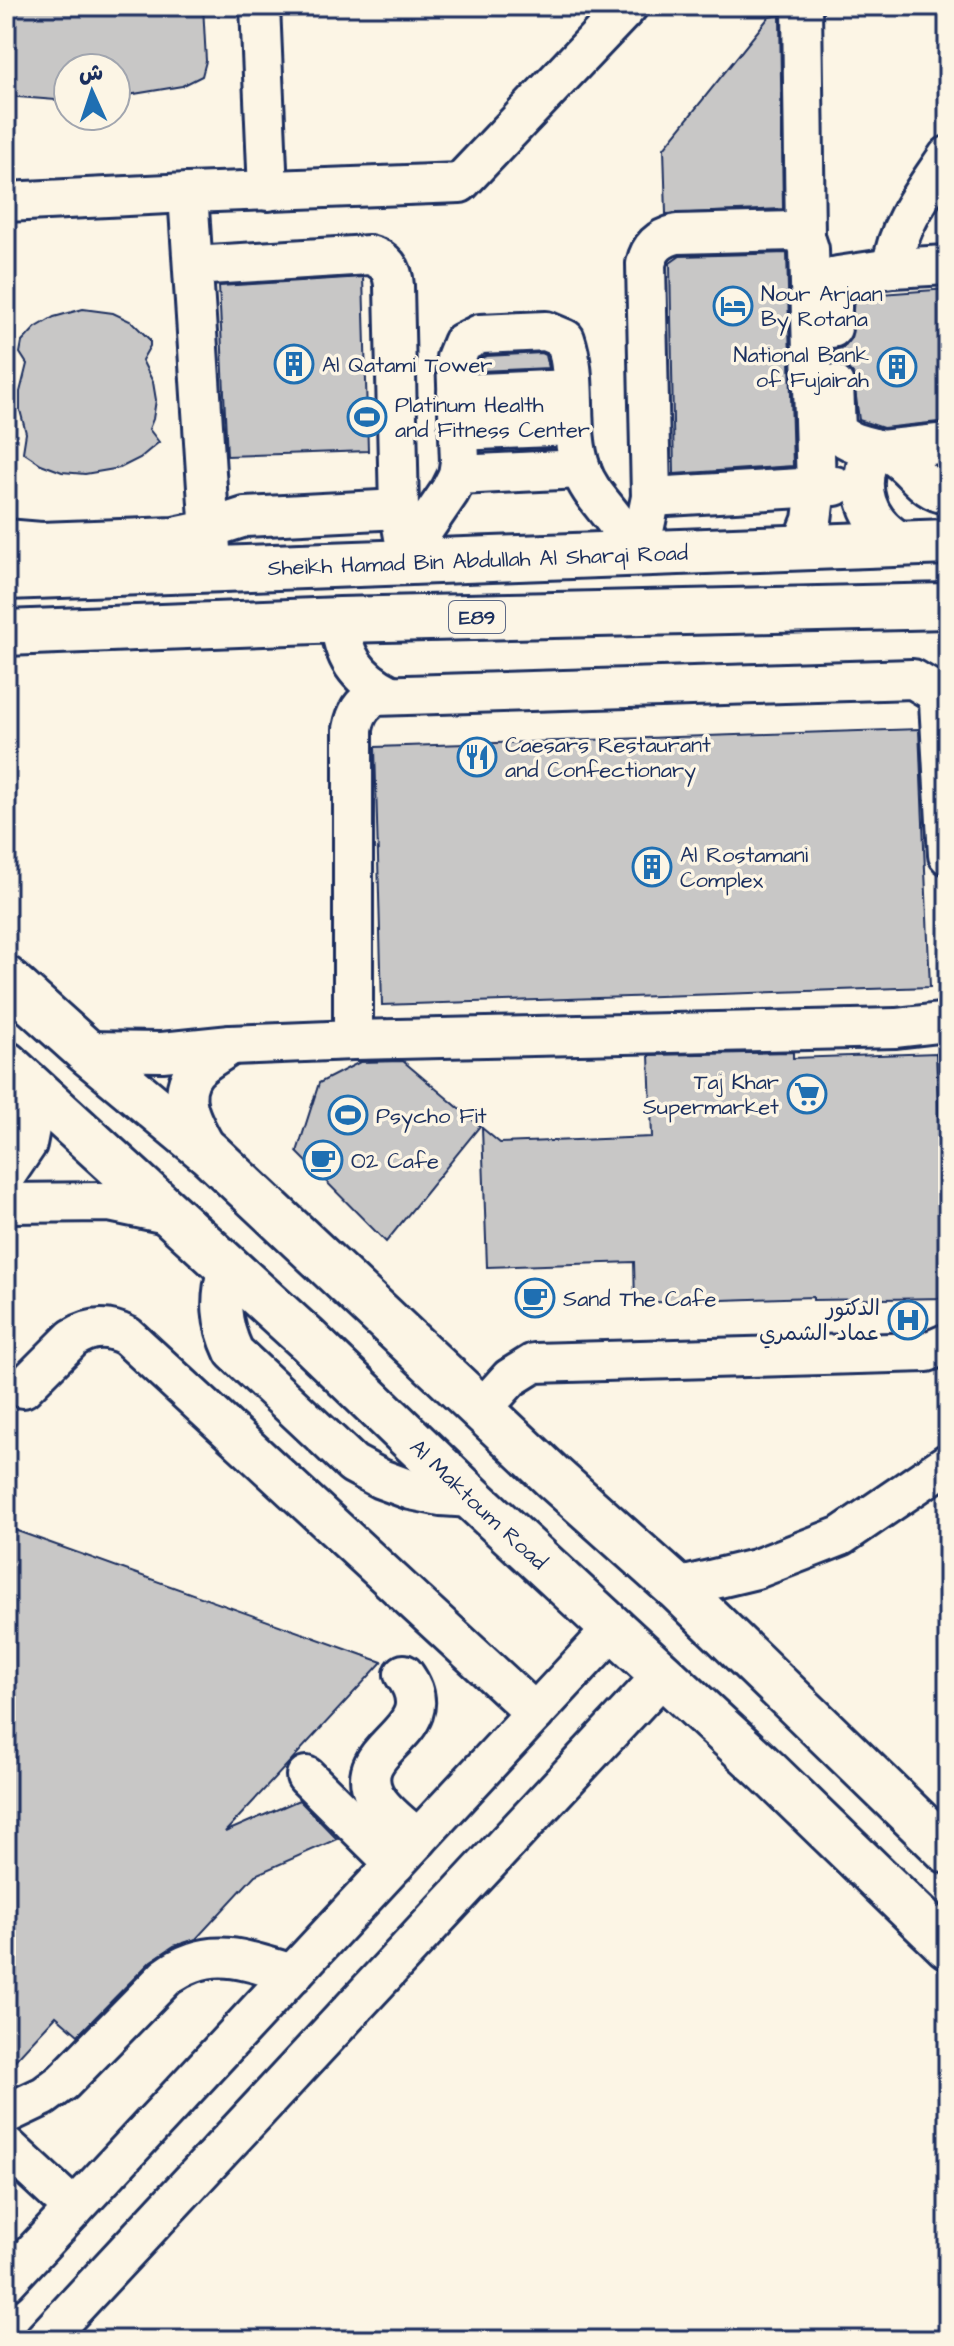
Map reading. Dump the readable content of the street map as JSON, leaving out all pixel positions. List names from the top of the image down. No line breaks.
{"streets":{"main road":["Sheikh Hamad Bin Abdullah Al Sharqi Road","E89","Al Maktoum Road"]},"places":{"hotel":["Nour Arjaan By Rotana"],"building":["Al Qatami Tower","National Bank of Fujairah","Al Rostamani Complex"],"sports":["Platinum Health and Fitness Center","Psycho Fit"],"restaurant":["Caesars Restaurant and Confectionary"],"supermarket":["Taj Khar Supermarket"],"cafe":["O2 Cafe","Sand The Cafe"],"hospital":["الدكتور عماد الشمري"]},"north":"top"}
